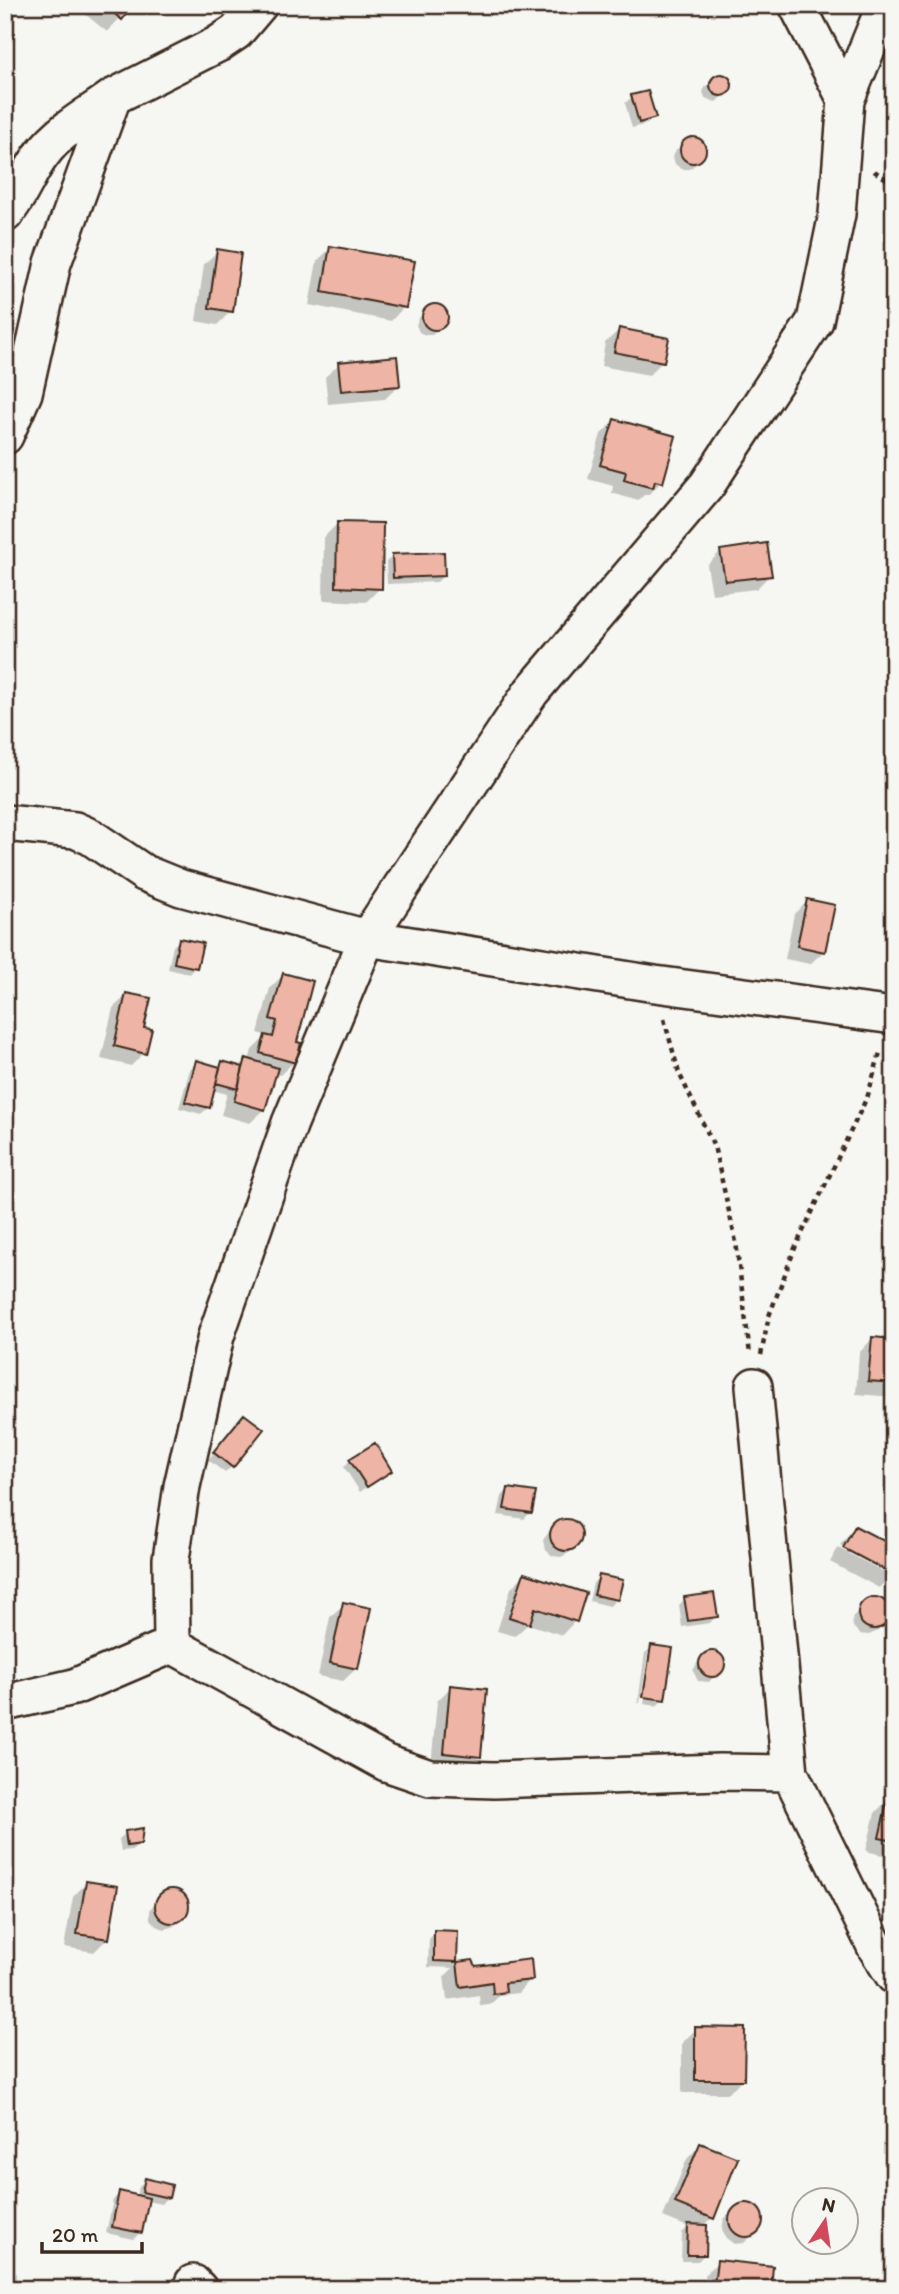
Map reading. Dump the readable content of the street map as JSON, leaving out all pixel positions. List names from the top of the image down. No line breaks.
{"scale_bar":"20 m","north":"top"}
